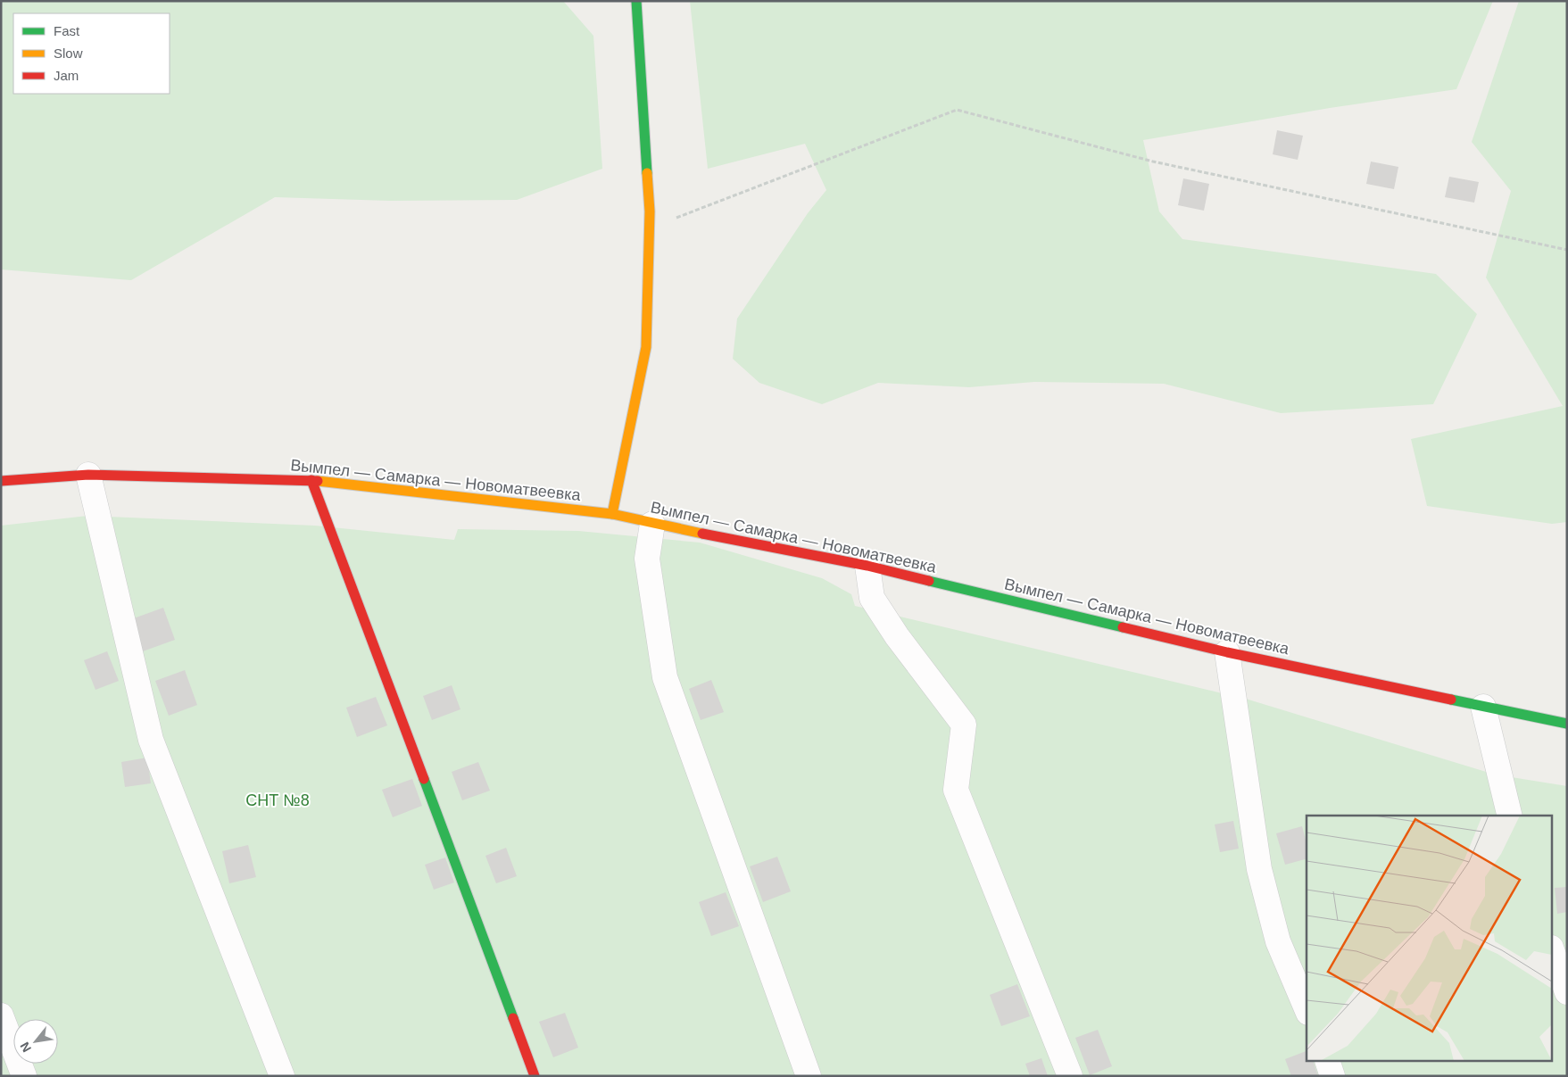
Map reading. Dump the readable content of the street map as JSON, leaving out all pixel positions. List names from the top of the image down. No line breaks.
{"streets":{"main road":["Вымпел — Самарка — Новоматвеевка"]},"parks":["СНТ №8"],"legend":["Fast","Slow","Jam"],"north":"bottom left"}
